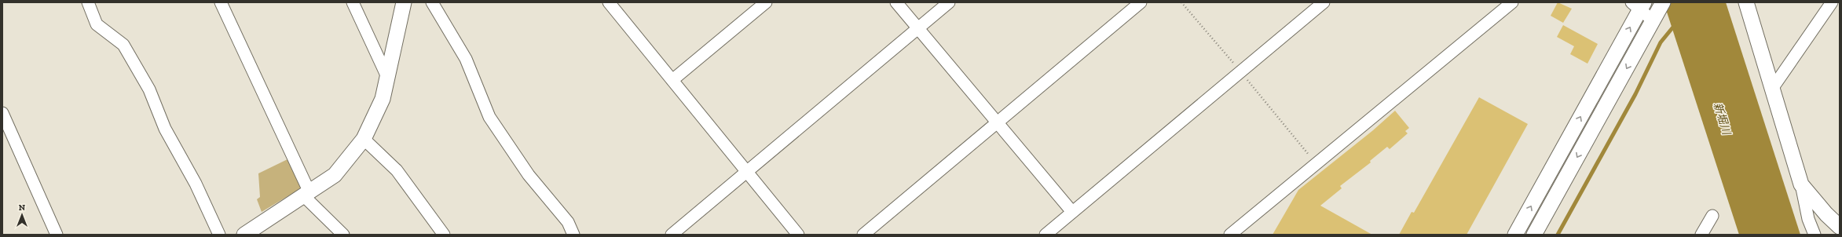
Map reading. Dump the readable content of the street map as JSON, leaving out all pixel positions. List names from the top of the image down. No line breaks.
{"water":["新堀川"],"north":"top"}
